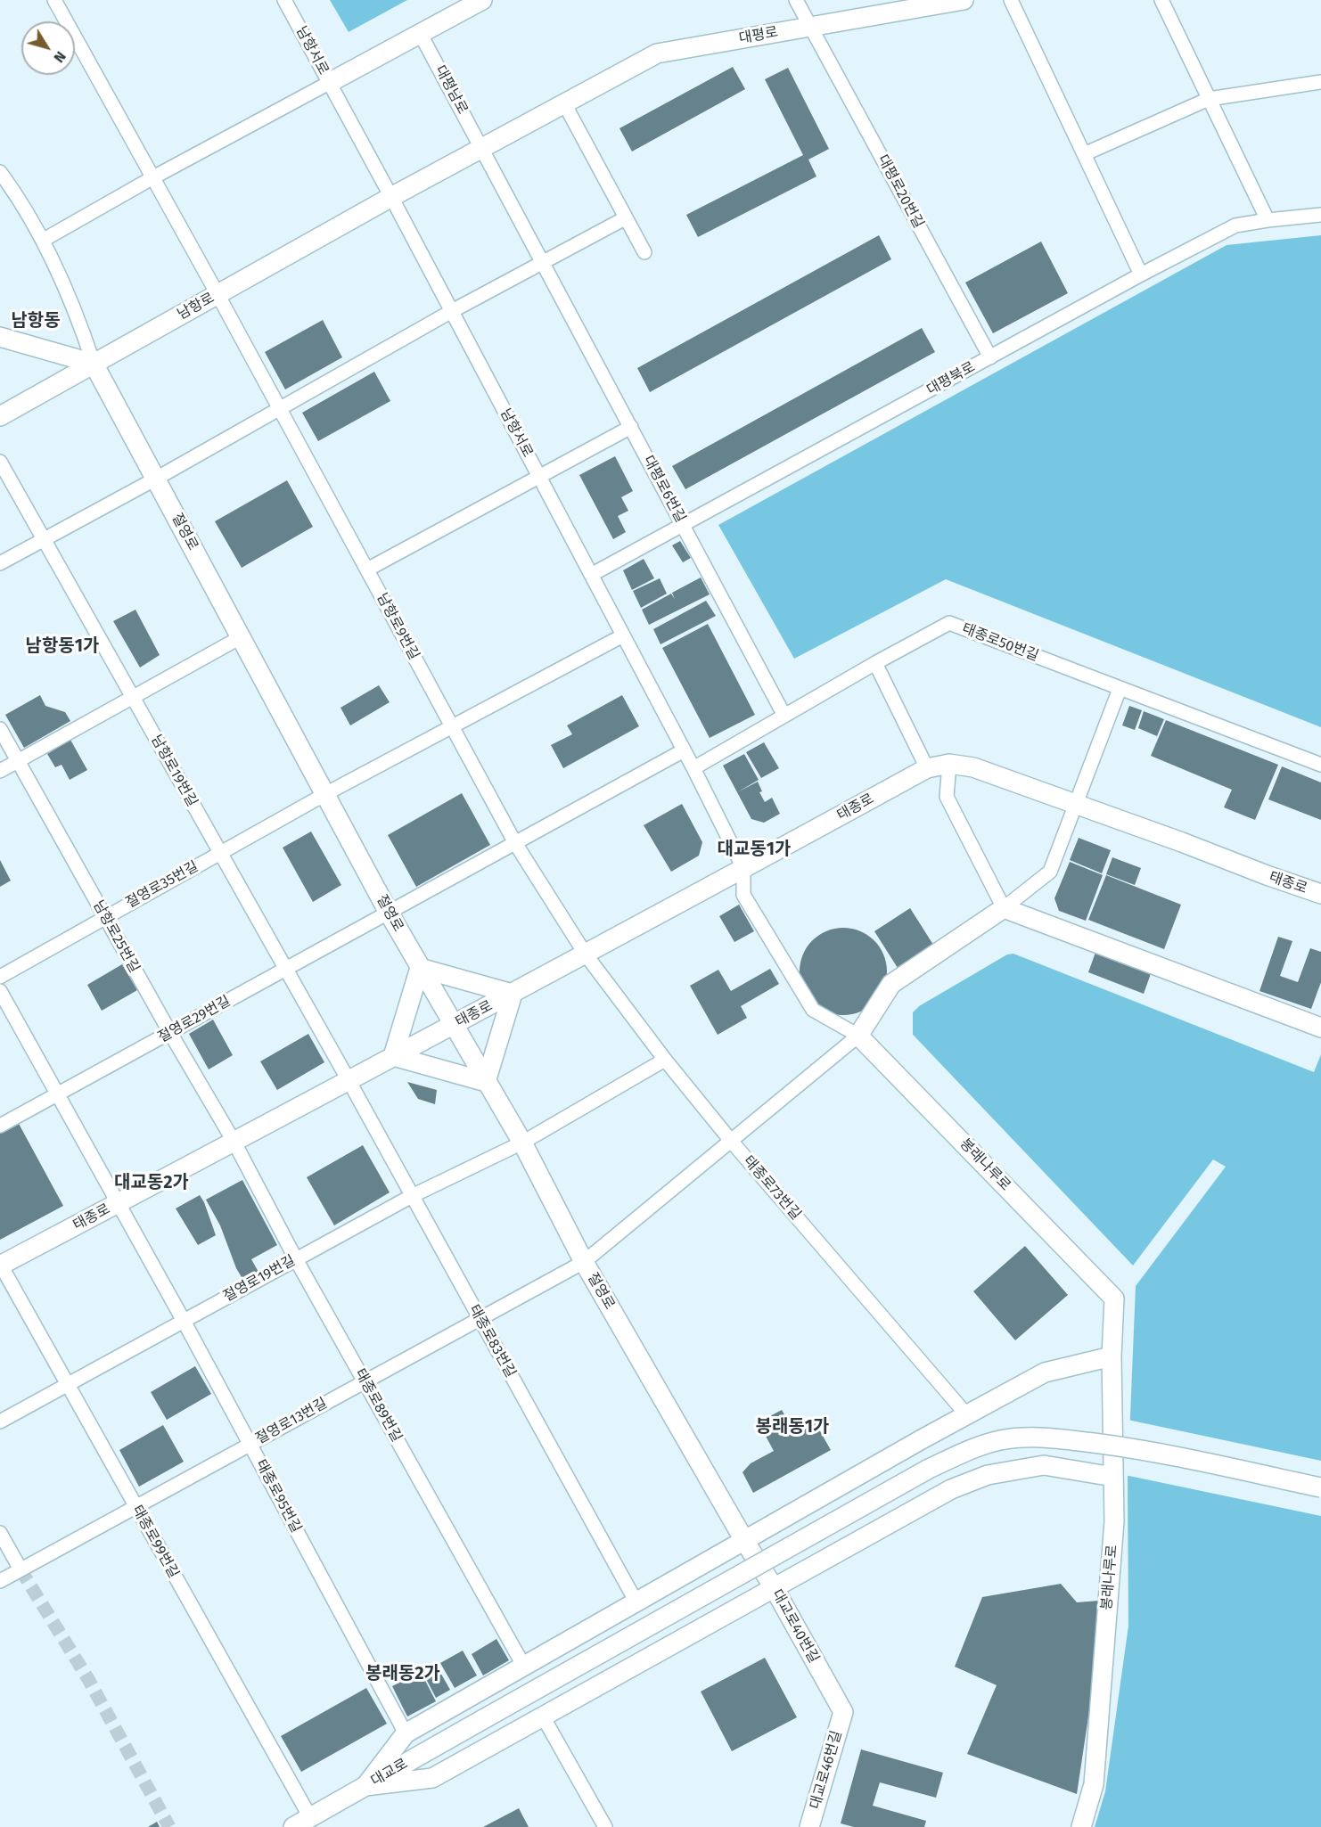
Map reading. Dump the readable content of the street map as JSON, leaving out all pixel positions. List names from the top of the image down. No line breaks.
{"streets":{"main road":["대평로","남항로","절영로","태종로","봉래나루로","대교로40번길","대교로46번길","대교로"],"street":["남항서로","대평남로","대평로20번길","대평북로","대평로6번길","남항로9번길","태종로50번길","남항로19번길","절영로35번길","남항로25번길","절영로29번길","태종로73번길","절영로19번길","태종로83번길","태종로89번길","절영로13번길","태종로95번길","태종로99번길"]},"crossings":[["대평로","남항서로"],["대평로","대평남로"],["대평로","대평로20번길"],["대평로","남항로"],["대평로","대평로6번길"],["남항서로","남항로"],["남항서로","대평북로"],["남항서로","태종로50번길"],["남항서로","태종로"],["남항서로","절영로35번길"],["남항서로","절영로29번길"],["대평남로","대평로6번길"],["대평로20번길","대평북로"],["남항로","절영로"],["남항로","남항로9번길"],["대평북로","대평로6번길"],["대평로6번길","태종로50번길"],["절영로","태종로"],["절영로","절영로35번길"],["절영로","절영로29번길"],["절영로","절영로19번길"],["절영로","절영로13번길"],["절영로","대교로40번길"],["남항로9번길","태종로"],["남항로9번길","절영로35번길"],["남항로9번길","절영로29번길"],["남항로9번길","태종로73번길"],["남항로19번길","태종로"],["남항로19번길","절영로35번길"],["남항로19번길","절영로29번길"],["남항로19번길","태종로83번길"],["태종로","남항로25번길"],["태종로","태종로73번길"],["태종로","태종로83번길"],["태종로","태종로89번길"],["태종로","태종로95번길"],["태종로","태종로99번길"],["절영로35번길","남항로25번길"],["남항로25번길","절영로29번길"],["남항로25번길","태종로89번길"],["절영로29번길","태종로95번길"],["봉래나루로","절영로13번길"],["태종로73번길","절영로19번길"],["태종로73번길","절영로13번길"],["절영로19번길","태종로83번길"],["절영로19번길","태종로89번길"],["절영로19번길","태종로95번길"],["절영로19번길","태종로99번길"],["태종로83번길","절영로13번길"],["태종로89번길","절영로13번길"],["절영로13번길","태종로95번길"],["절영로13번길","태종로99번길"],["태종로99번길","대교로"],["대교로40번길","대교로46번길"]],"districts":["남항동","남항동1가","대교동1가","대교동2가","봉래동1가","봉래동2가"],"north":"bottom right"}
